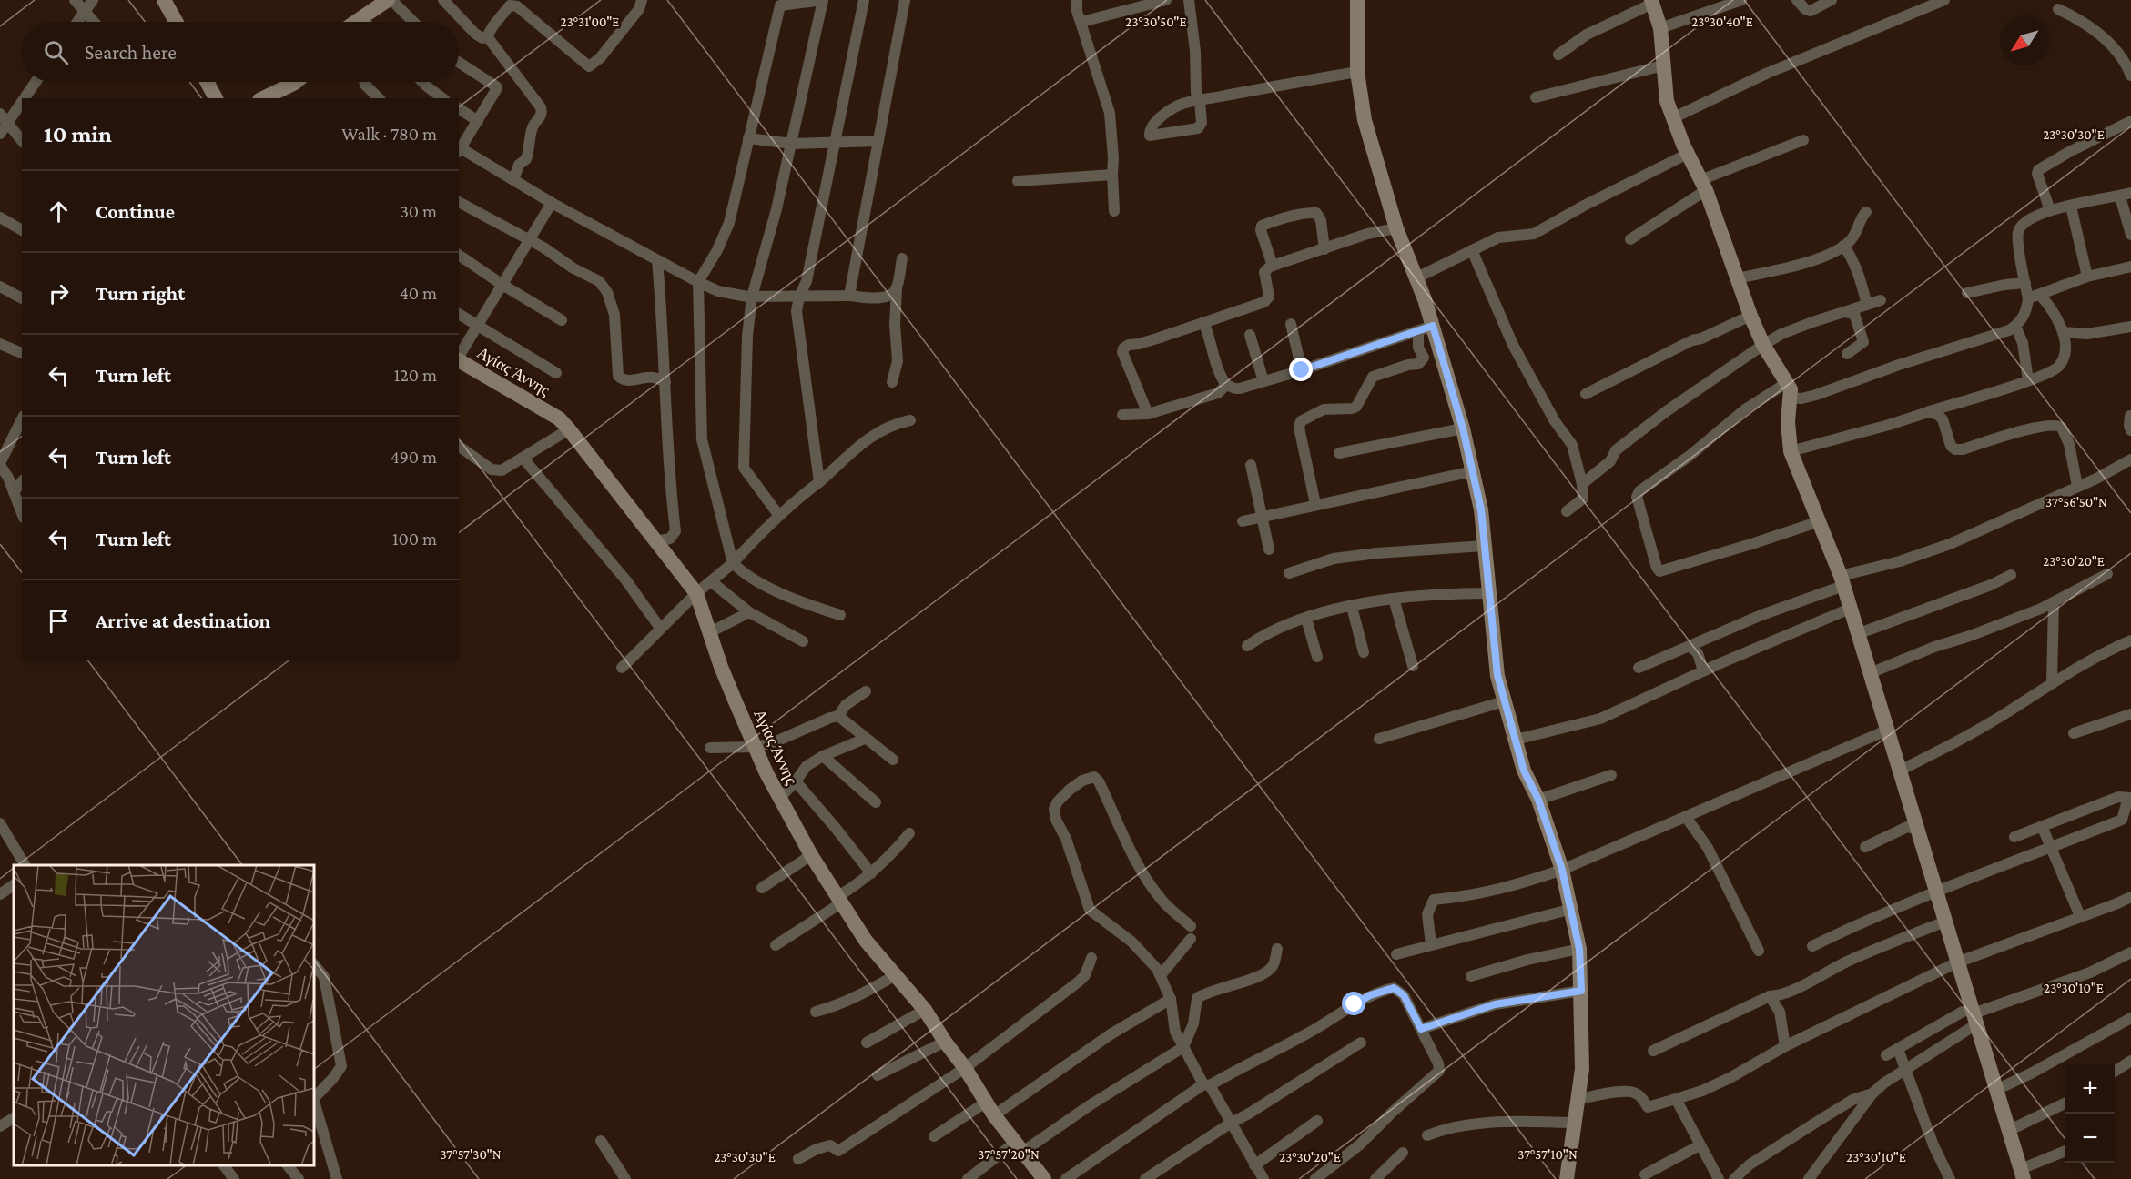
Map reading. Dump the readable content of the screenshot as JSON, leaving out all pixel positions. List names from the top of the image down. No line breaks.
{"streets":{"street":["Αγίας Άννης"]},"north":"bottom left","page":{"search":"Search here","heading":["10 min","Walk · 780 m"],"list":[["Continue","30 m"],["Turn right","40 m"],["Turn left","120 m"],["Turn left","490 m"],["Turn left","100 m"],"Arrive at destination"],"map_buttons":["+","−"]},"coordinates":["23°31'00\"E","23°30'50\"E","23°30'40\"E","23°30'30\"E","37°56'50\"N","23°30'20\"E","23°30'10\"E","37°57'30\"N","37°57'20\"N","37°57'10\"N"]}
